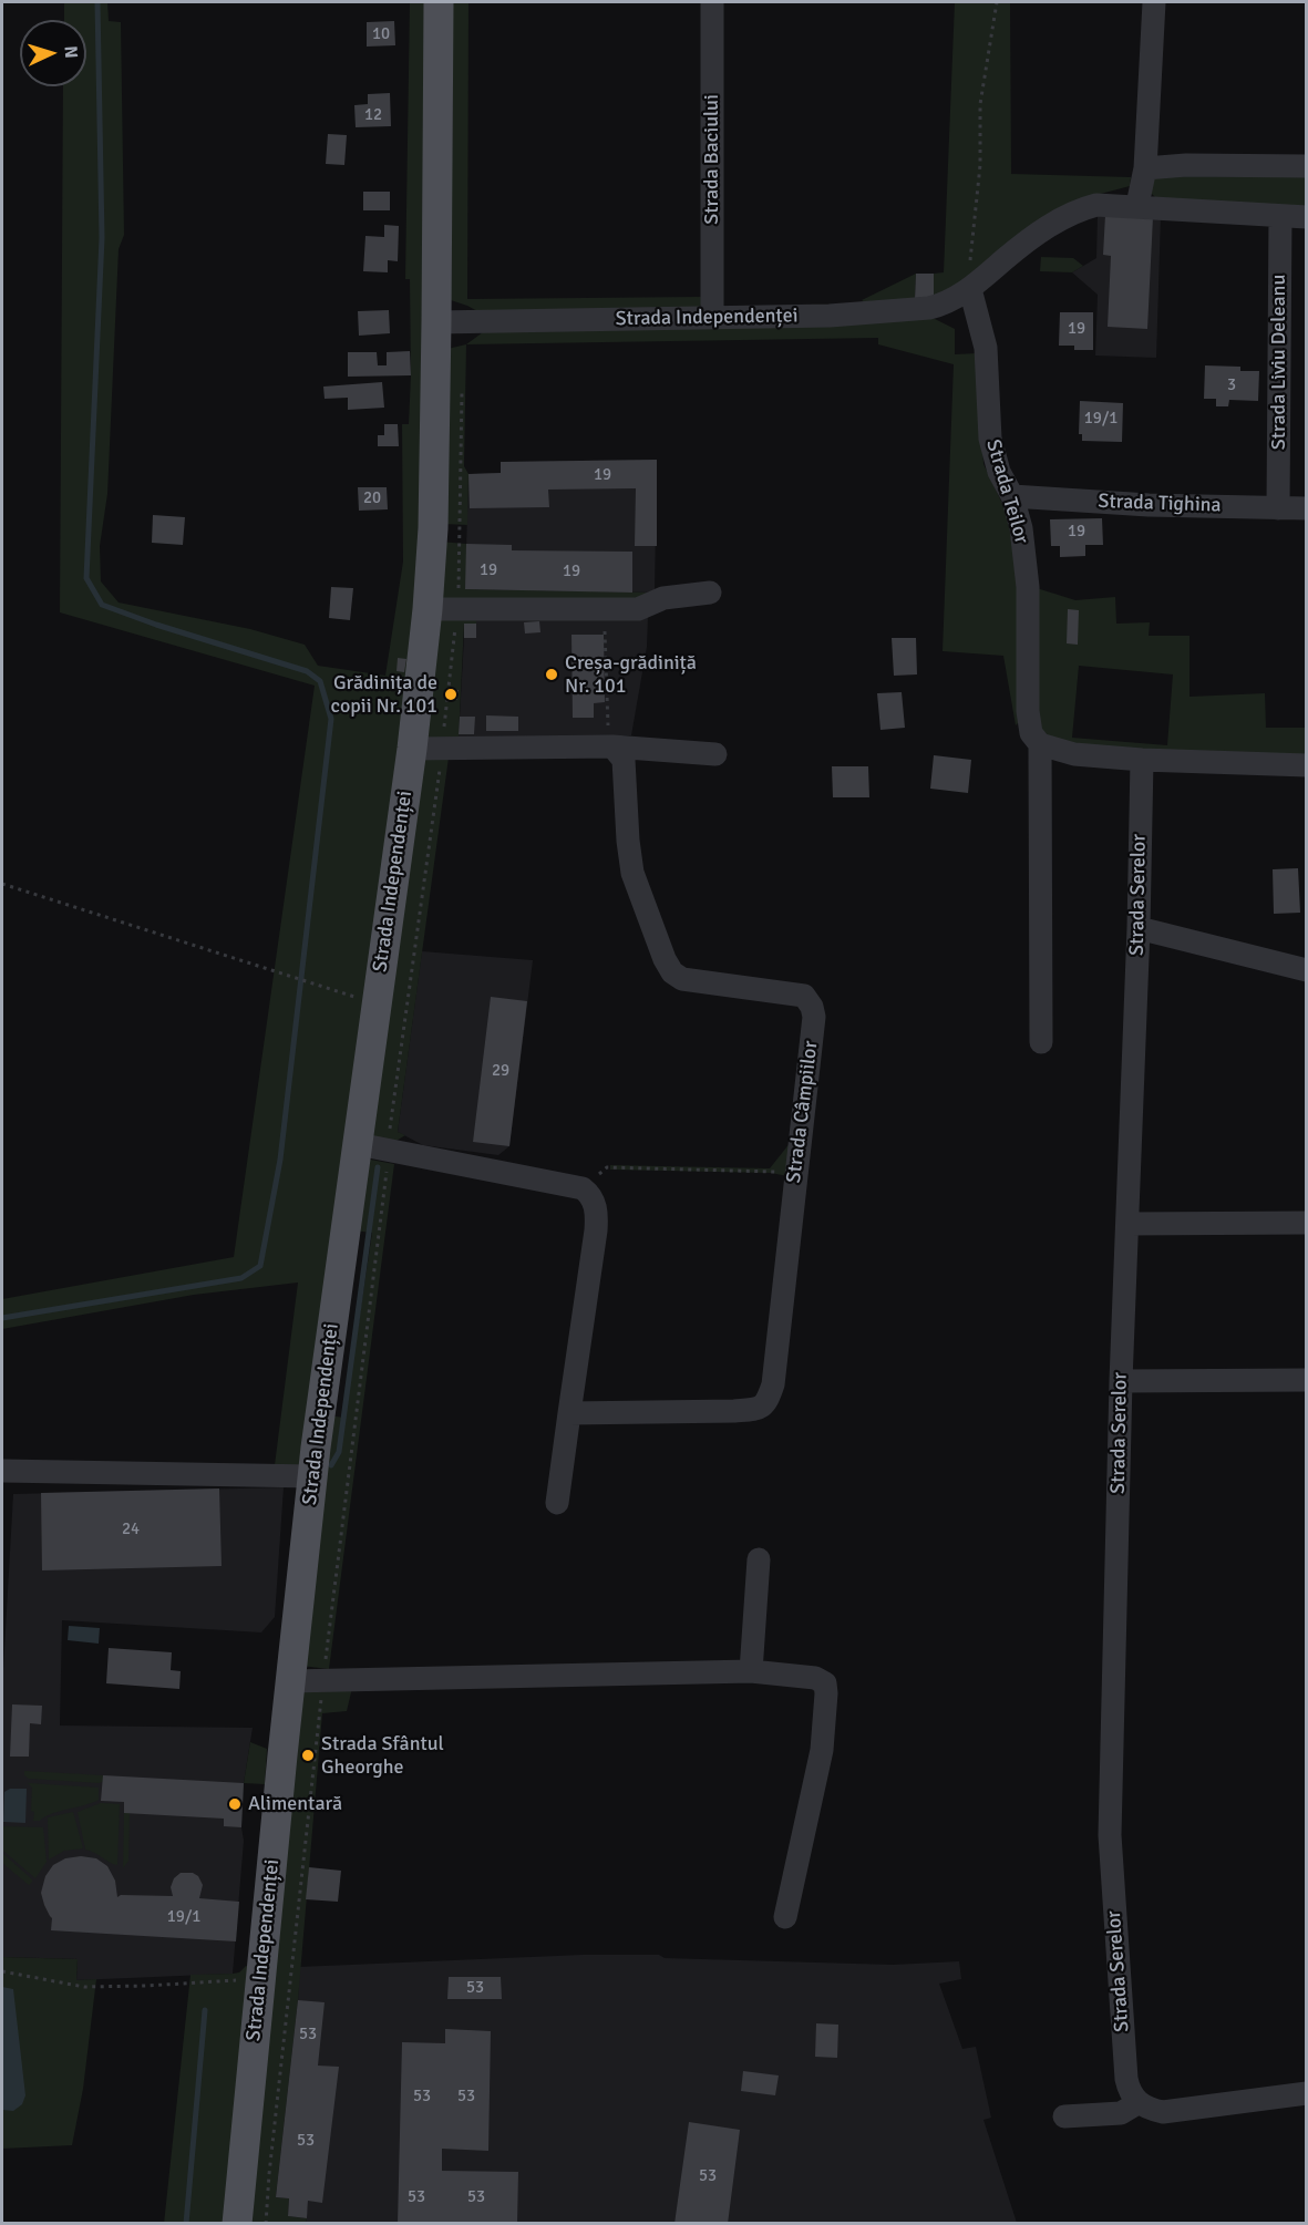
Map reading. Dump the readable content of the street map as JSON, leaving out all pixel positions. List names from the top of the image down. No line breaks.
{"streets":{"main road":["Strada Independenței"],"street":["Strada Baciului","Strada Liviu Deleanu","Strada Teilor","Strada Tighina","Strada Serelor","Strada Câmpiilor"]},"crossings":[["Strada Baciului","Strada Independenței"],["Strada Independenței","Strada Teilor"],["Strada Liviu Deleanu","Strada Tighina"],["Strada Teilor","Strada Tighina"]],"places":["Creșa-grădiniță Nr. 101","Grădinița de copii Nr. 101","Strada Sfântul Gheorghe","Alimentară"],"house_numbers":["10","12","19","3","19/1","19","20","19","19","19","29","24","19/1","53","53","53","53","53","53","53","53"],"north":"right"}
